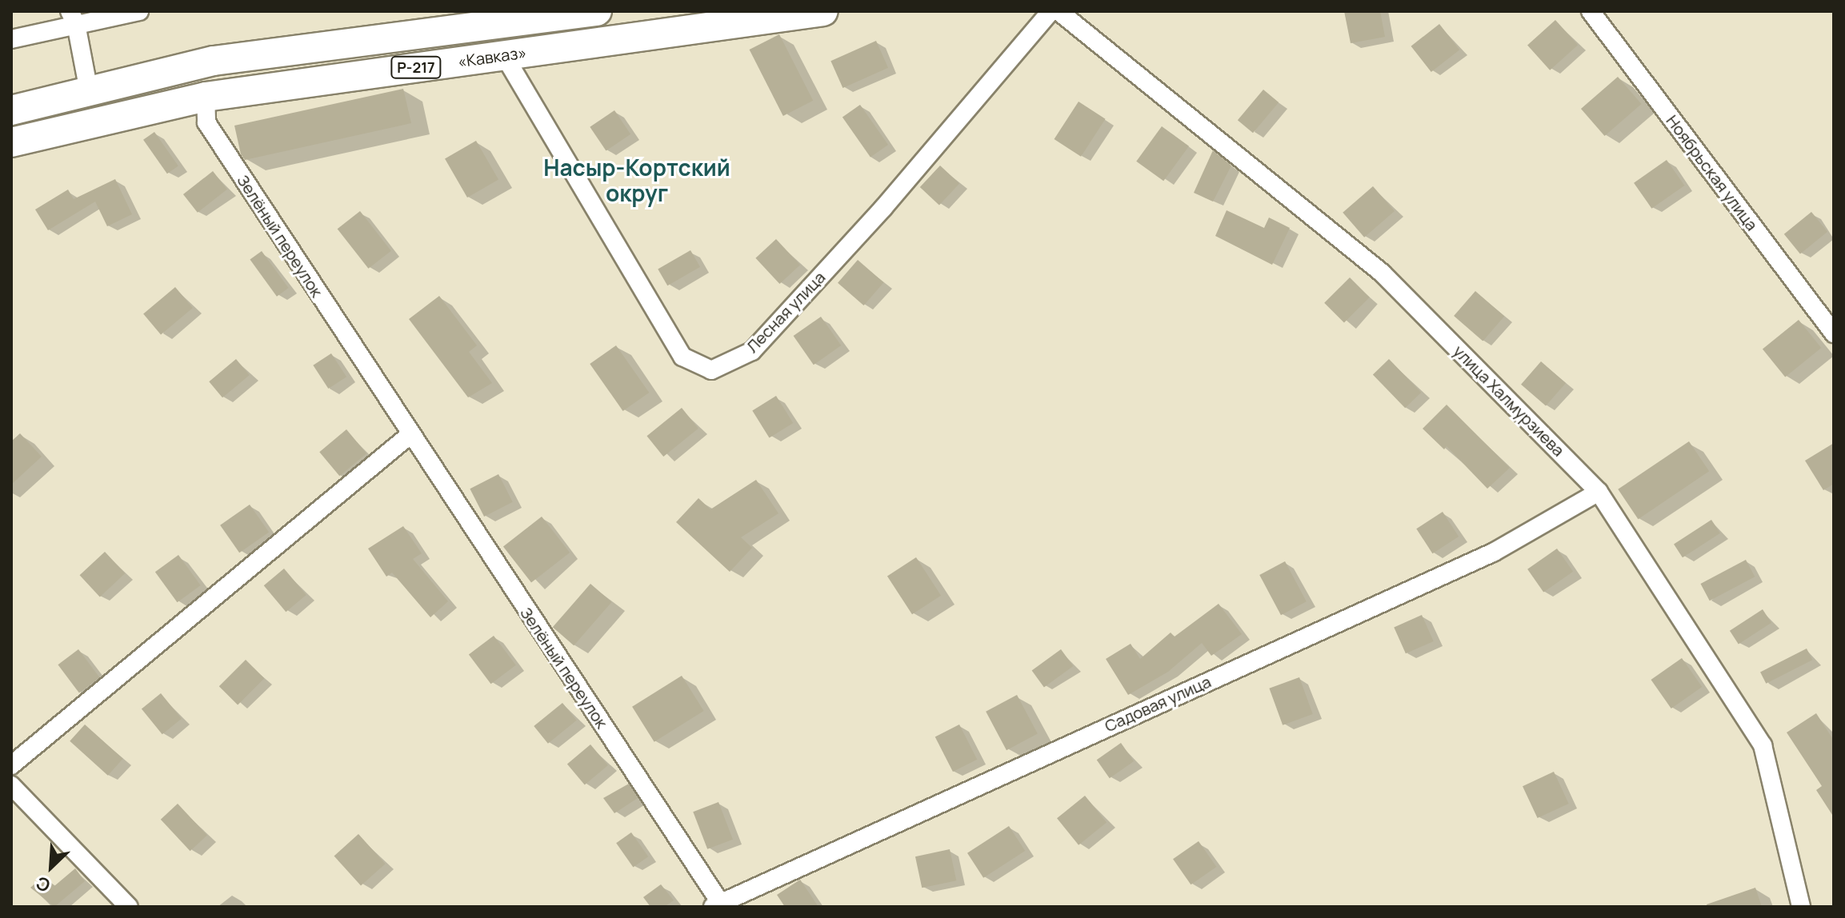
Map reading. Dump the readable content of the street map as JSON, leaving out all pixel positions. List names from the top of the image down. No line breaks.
{"streets":{"highway":["«Кавказ»","Р-217"],"street":["Ноябрьская улица","Зелёный переулок","Лесная улица","улица Халмурзиева","Садовая улица"]},"crossings":[["«Кавказ»","Зелёный переулок"],["«Кавказ»","Лесная улица"],["Зелёный переулок","Садовая улица"],["улица Халмурзиева","Садовая улица"]],"districts":["Насыр-Кортский округ"],"north":"bottom left"}
